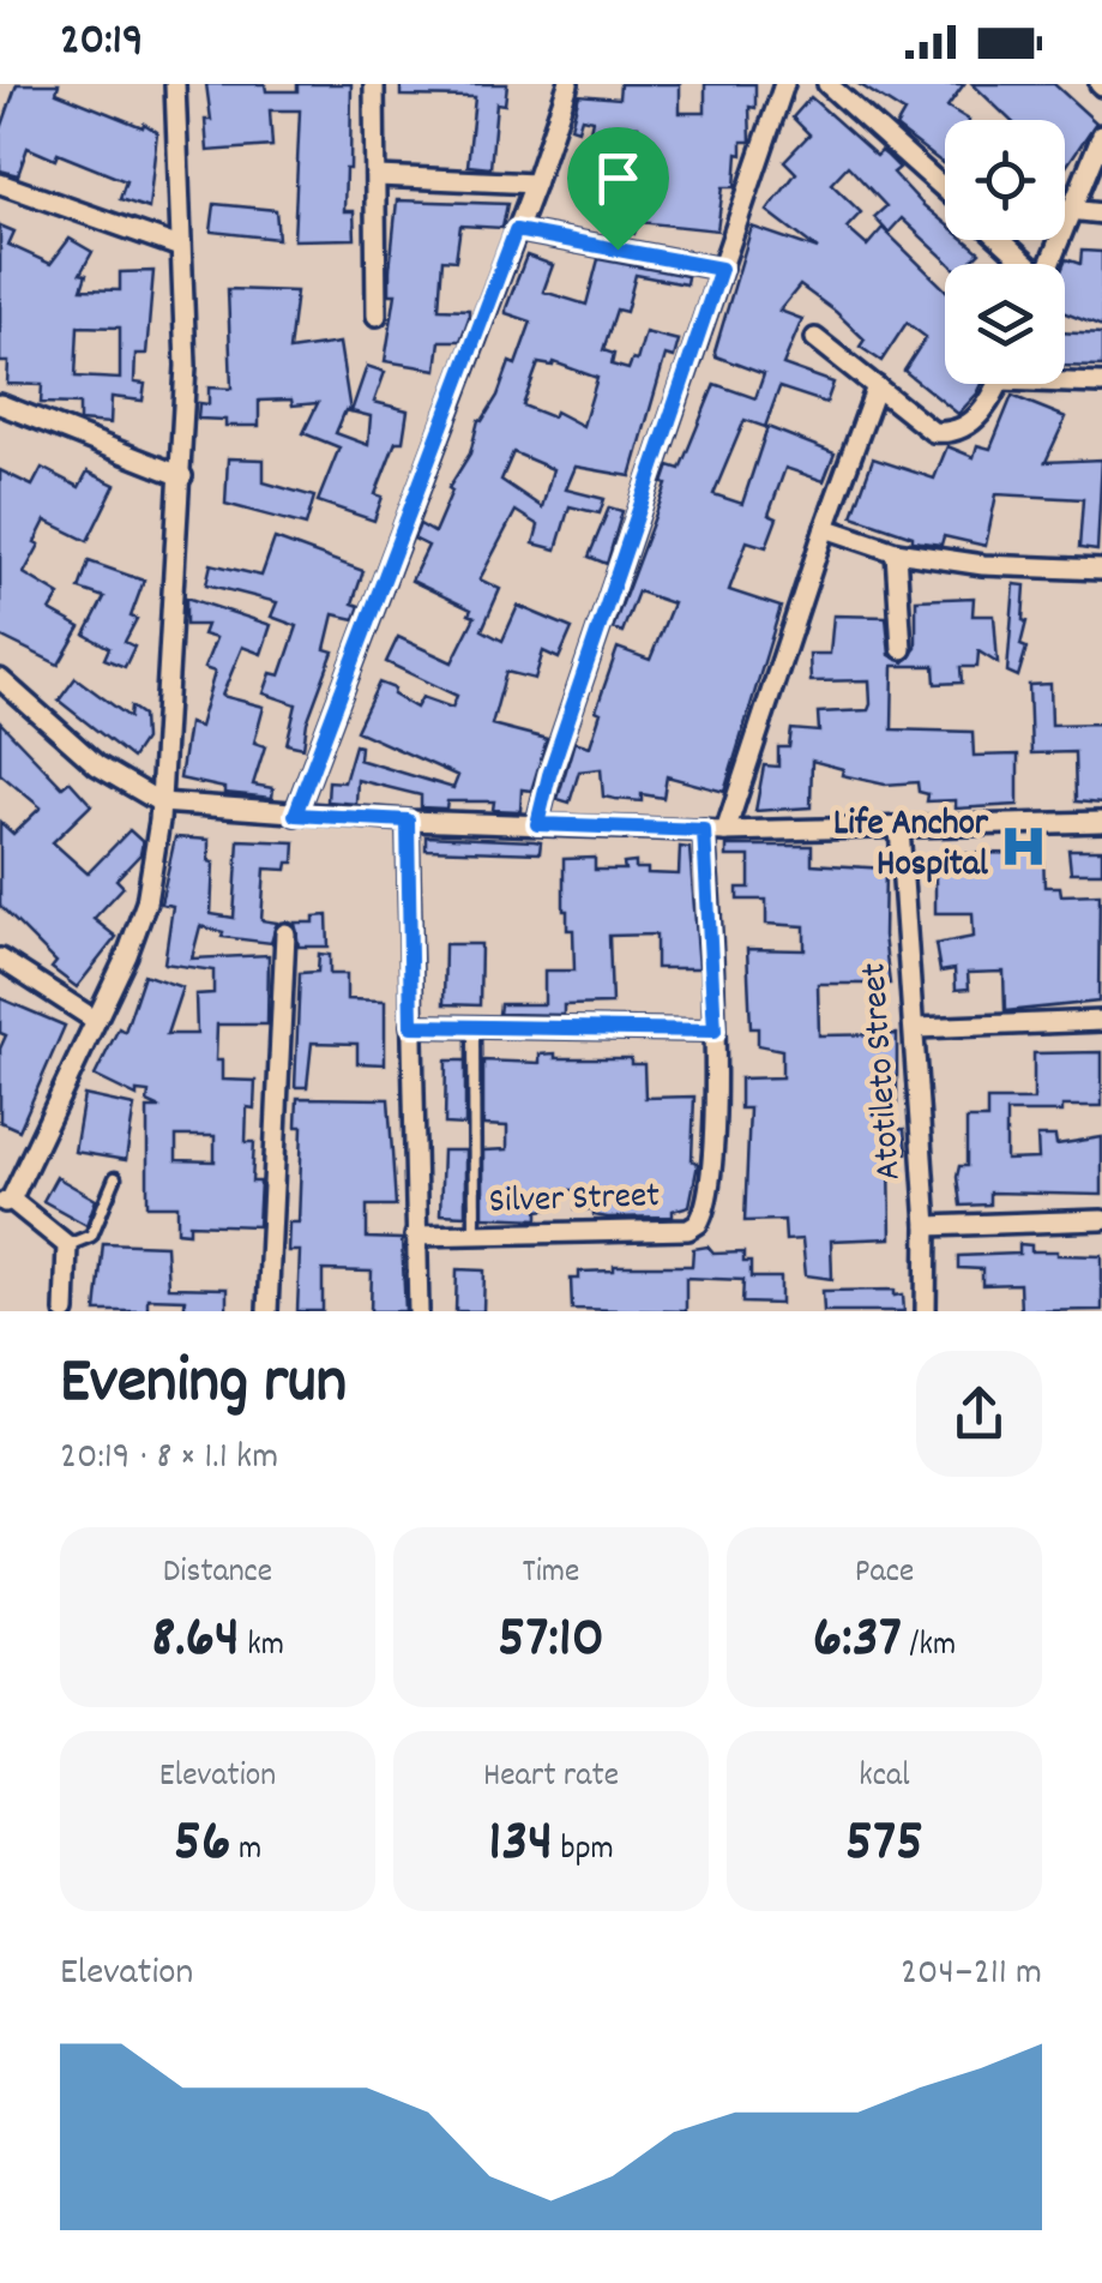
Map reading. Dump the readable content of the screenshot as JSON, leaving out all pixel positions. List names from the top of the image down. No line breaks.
{"streets":{"street":["Atotileto Street","Silver Street"]},"places":{"hospital":["Life Anchor Hospital"]},"page":{"status":"20:19","heading":["Evening run","20:19 · 8 × 1.1 km"],"stats":[["Distance","8.64 km"],["Time","57:10"],["Pace","6:37 /km"],["Elevation","56 m"],["Heart rate","134 bpm"],["kcal","575"]],"chart":["Elevation","204–211 m"]}}
